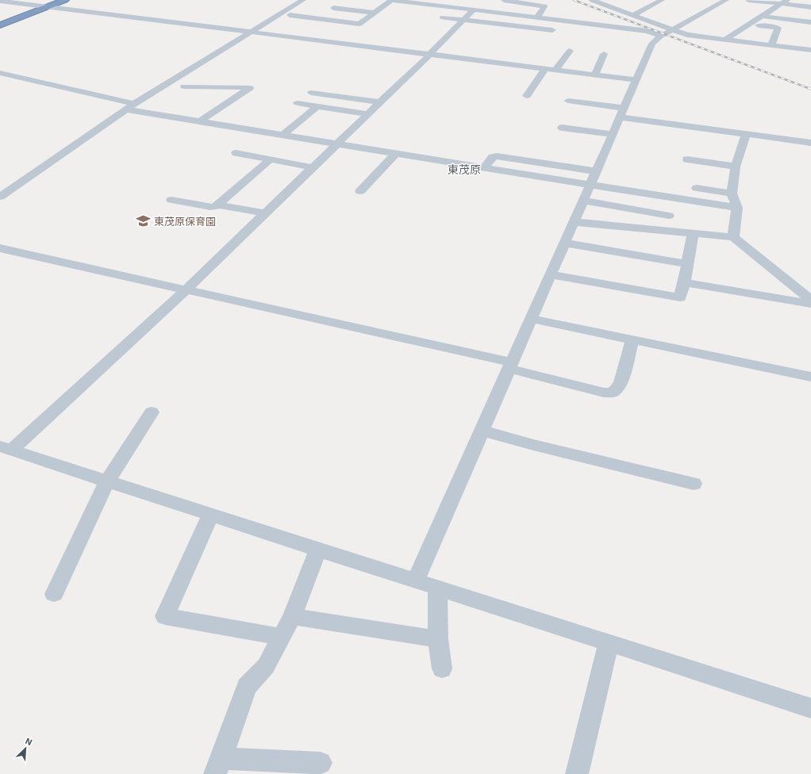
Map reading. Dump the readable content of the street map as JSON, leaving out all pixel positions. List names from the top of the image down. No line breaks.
{"districts":["東茂原"],"places":{"school or university":["東茂原保育園"]},"north":"top right"}
